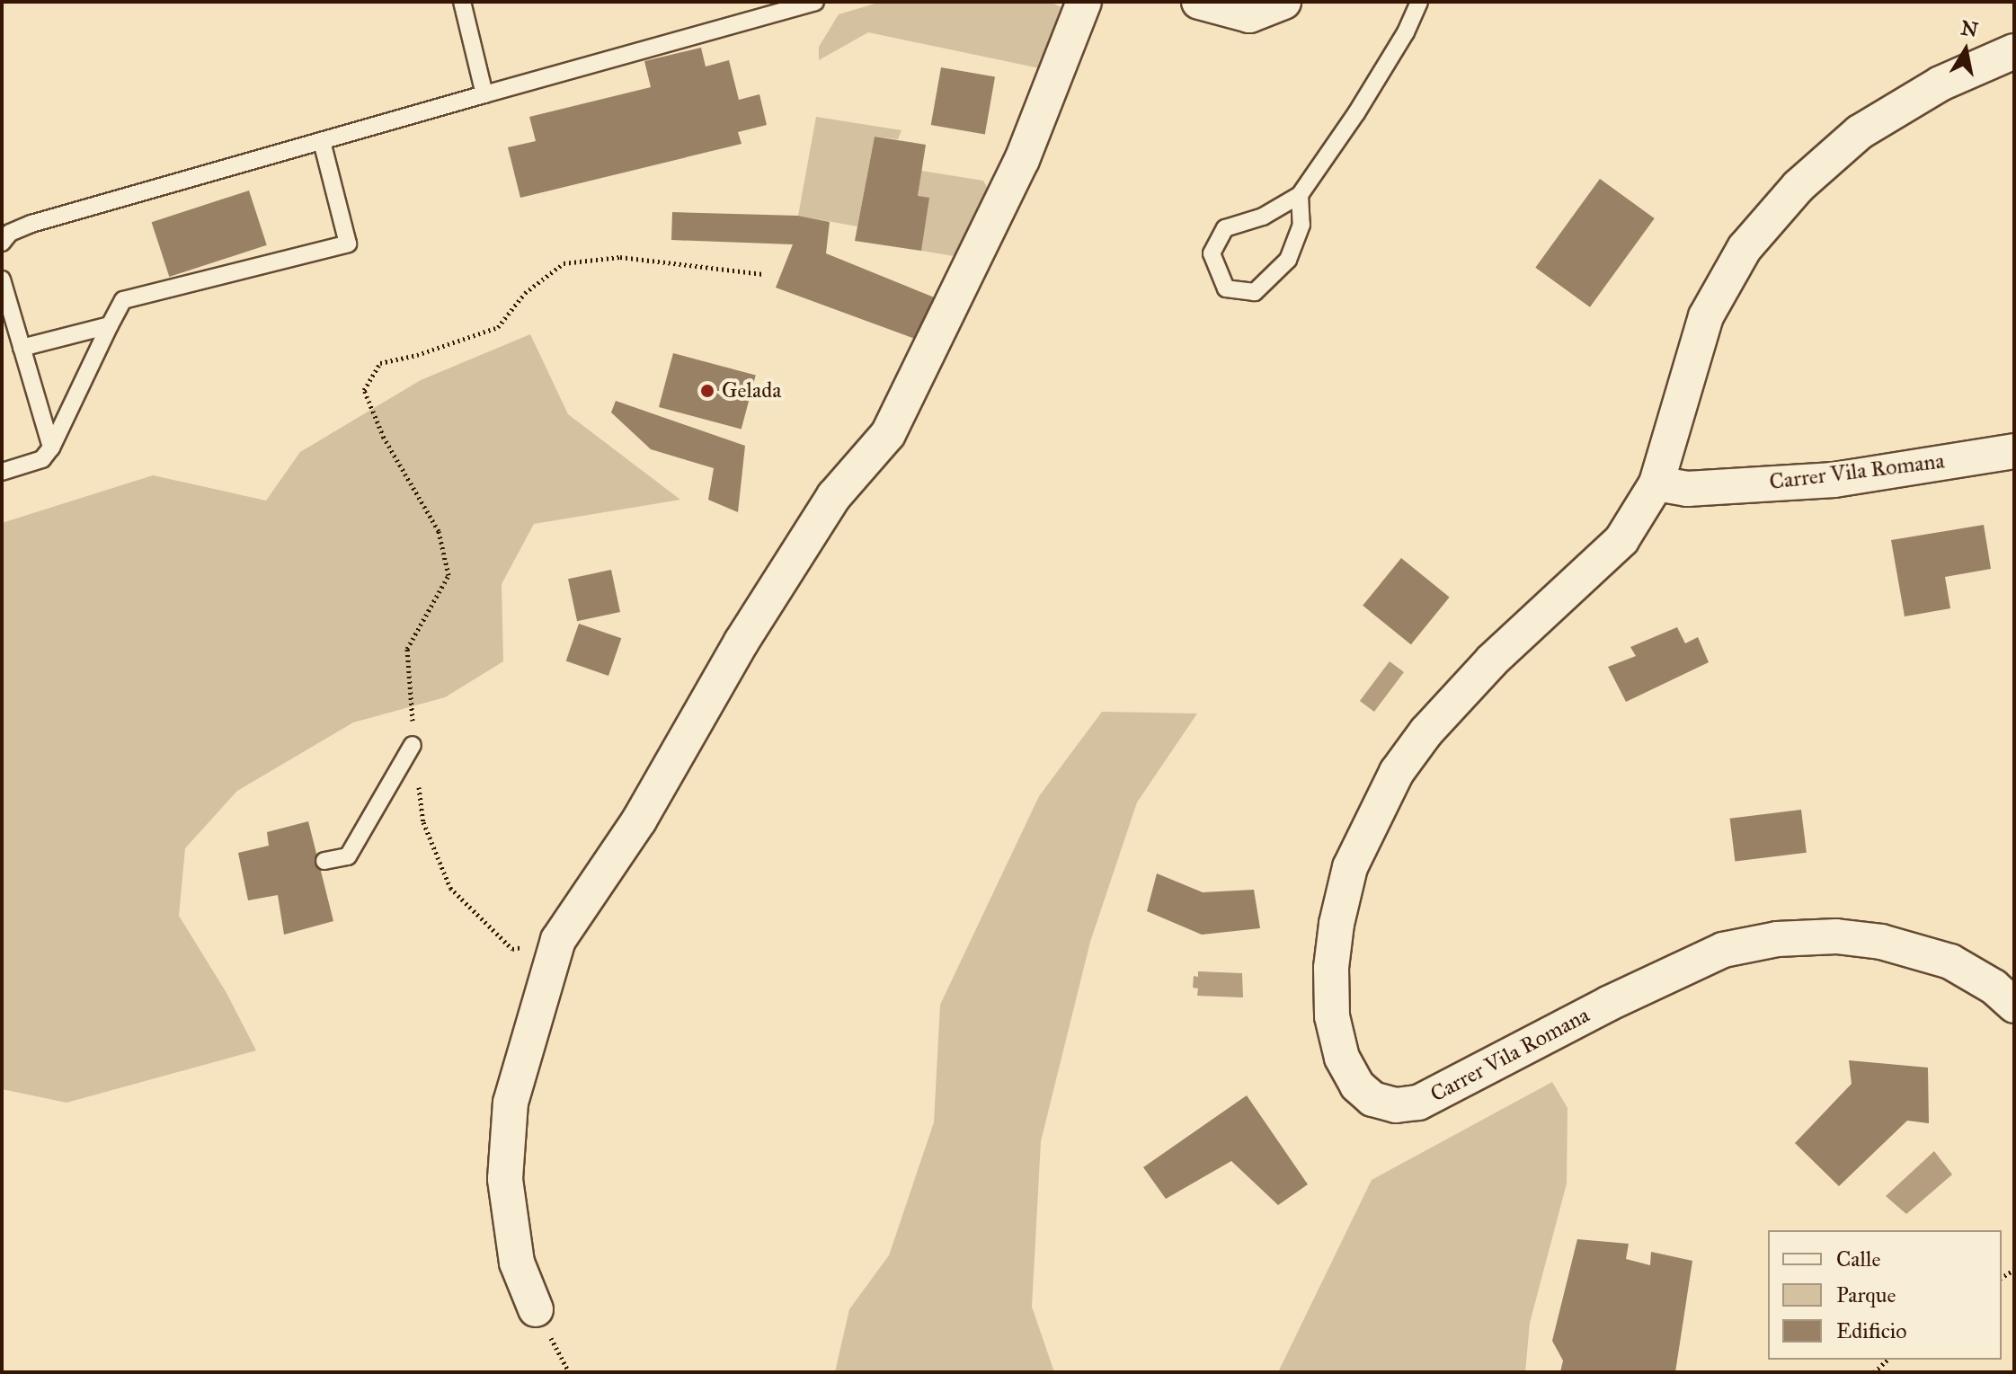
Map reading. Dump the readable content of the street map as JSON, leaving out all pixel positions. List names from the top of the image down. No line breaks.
{"streets":{"street":["Carrer Vila Romana"]},"places":["Gelada"],"legend":["Calle","Parque","Edificio"],"north":"top"}
